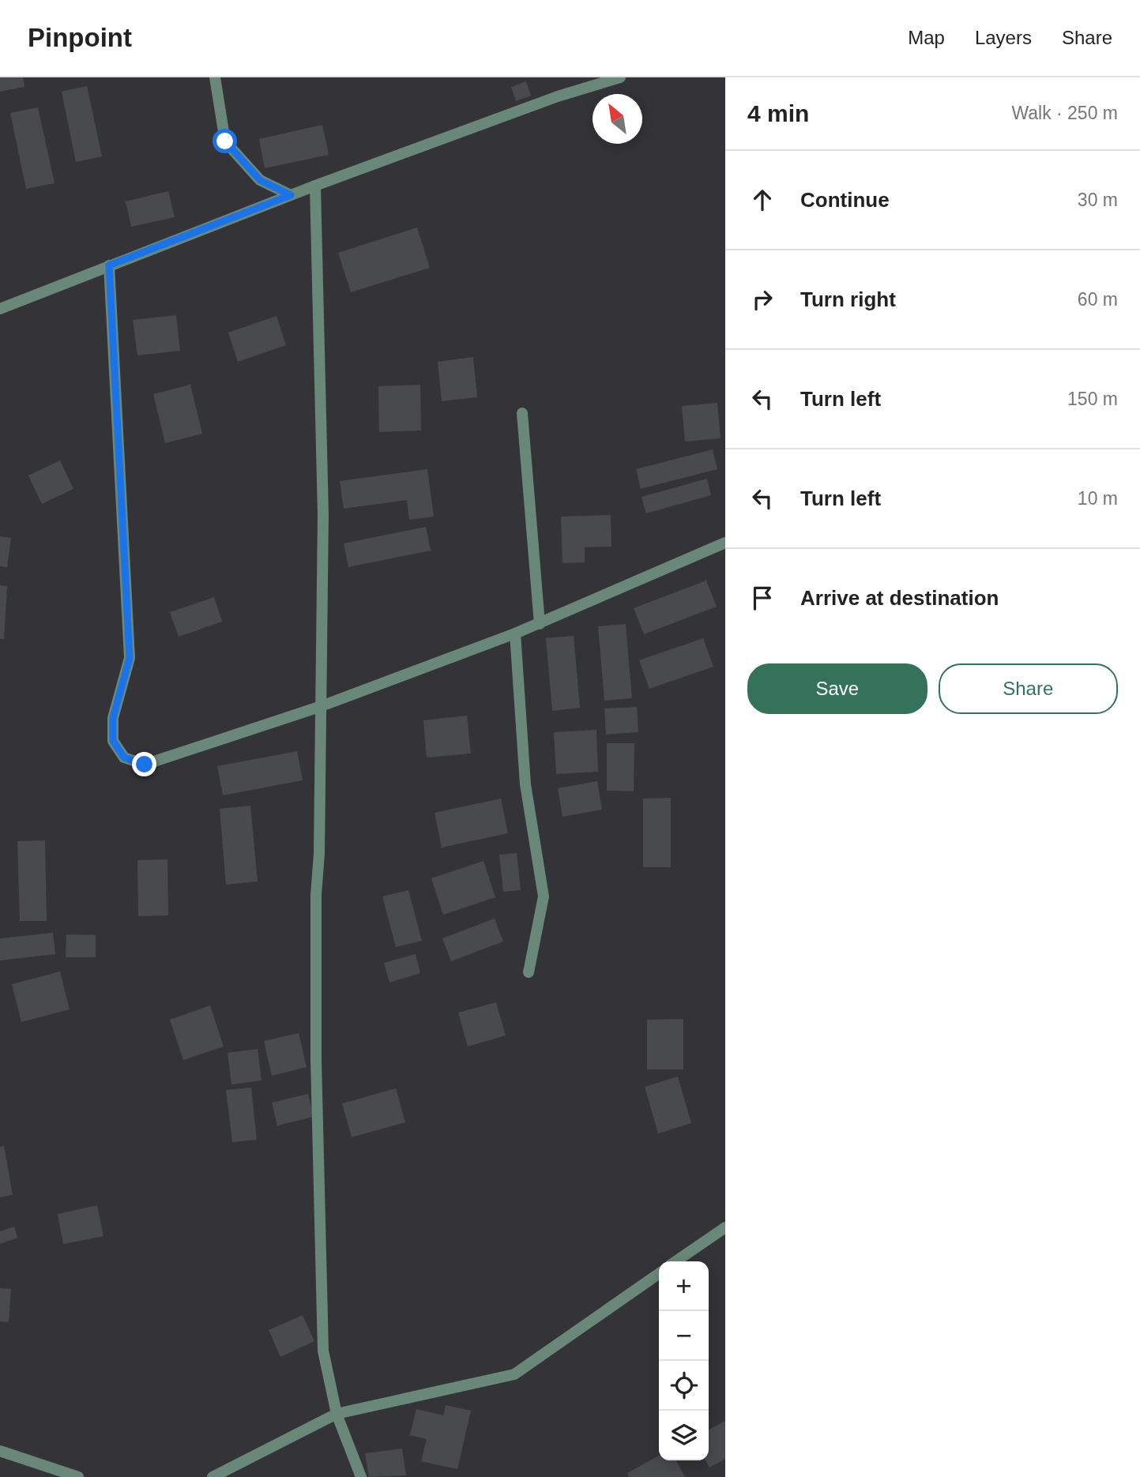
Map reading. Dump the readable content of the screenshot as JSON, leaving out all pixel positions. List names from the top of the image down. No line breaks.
{"north":"top left","page":{"header":"Pinpoint","nav":["Map","Layers","Share"],"heading":["4 min","Walk · 250 m"],"list":[["Continue","30 m"],["Turn right","60 m"],["Turn left","150 m"],["Turn left","10 m"],"Arrive at destination"],"buttons":["Save","Share"],"map_buttons":["+","−"]}}
